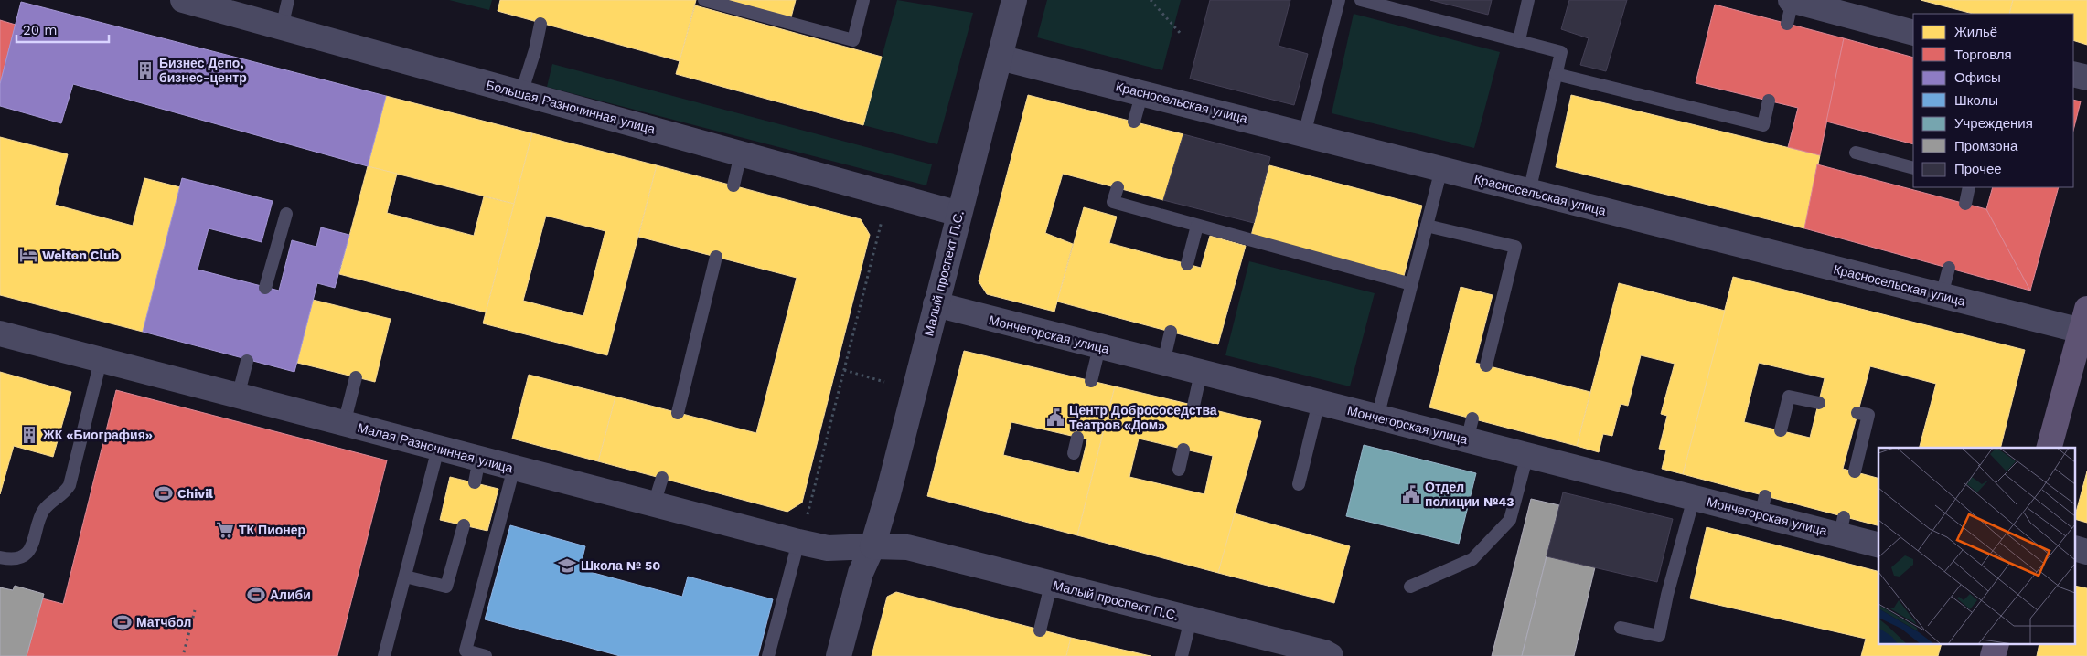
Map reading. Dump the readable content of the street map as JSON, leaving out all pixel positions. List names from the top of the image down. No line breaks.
{"streets":{"street":["Красносельская улица","Большая Разночинная улица","Малый проспект П.С.","Мончегорская улица","Малая Разночинная улица"]},"crossings":[["Красносельская улица","Малый проспект П.С."],["Большая Разночинная улица","Малый проспект П.С."],["Малый проспект П.С.","Мончегорская улица"],["Малый проспект П.С.","Малая Разночинная улица"]],"places":{"building":["Бизнес Депо, бизнес-центр","ЖК «Биография»"],"hotel":["Welton Club"],"public building":["Центр Добрососедства Театров «Дом»","Отдел полиции №43"],"sports":["Chivil","Алиби","Матчбол"],"supermarket":["ТК Пионер"],"school or university":["Школа № 50"]},"legend":["Жильё","Торговля","Офисы","Школы","Учреждения","Промзона","Прочее"],"scale_bar":"20 m"}
